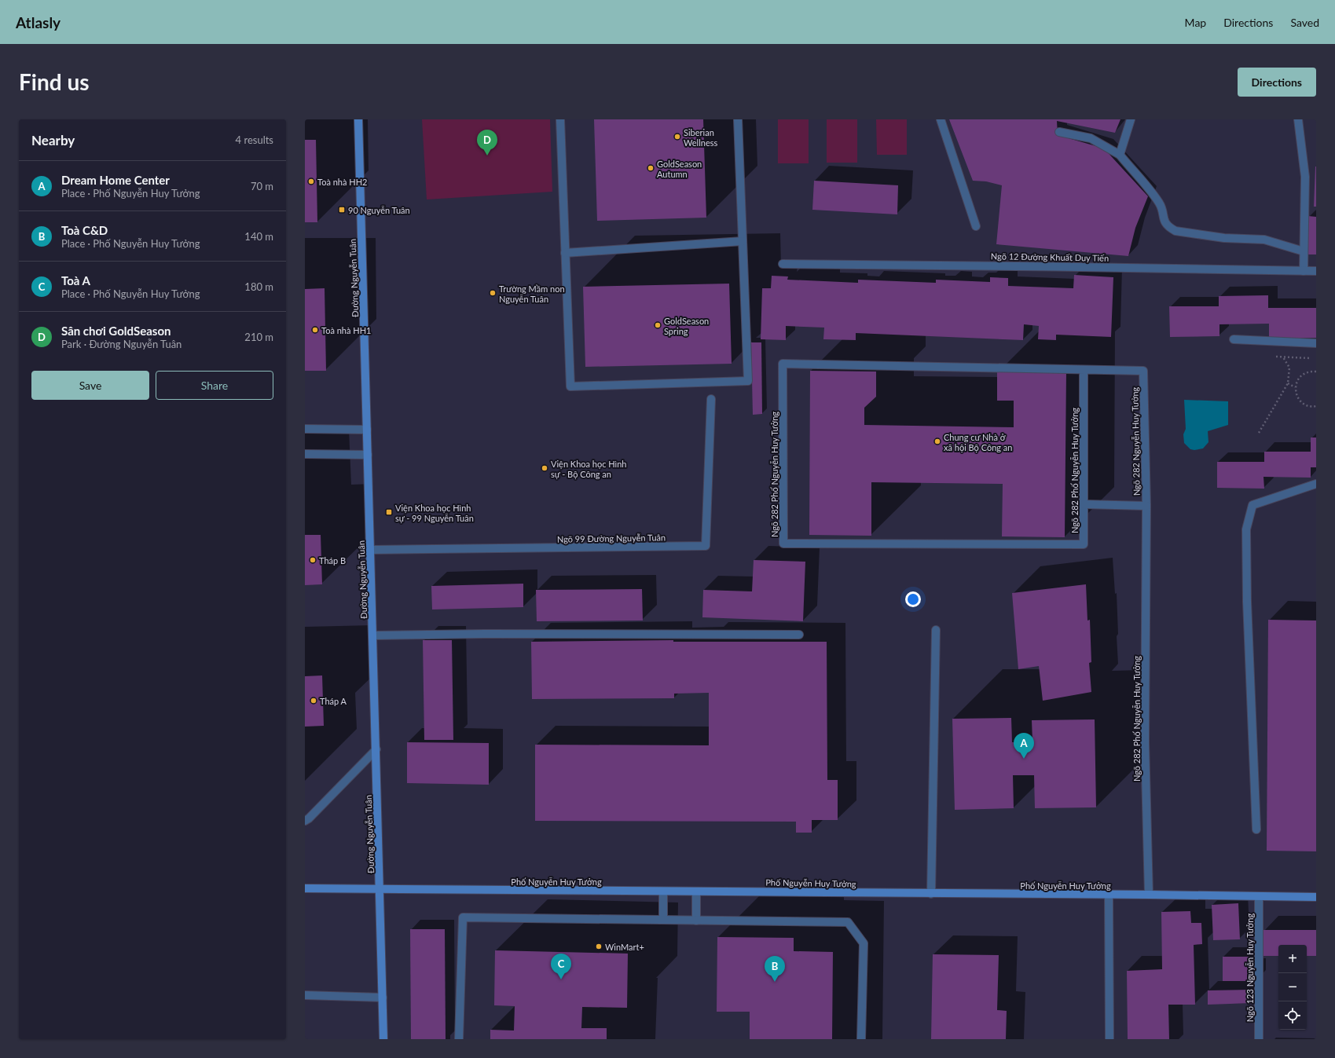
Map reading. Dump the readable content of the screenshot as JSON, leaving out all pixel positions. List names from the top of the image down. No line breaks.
{"streets":{"street":["Đường Nguyễn Tuân","Phố Nguyễn Huy Tưởng"],"lane":["Ngõ 12 Đường Khuất Duy Tiến","Ngõ 282 Nguyễn Huy Tưởng","Ngõ 282 Phố Nguyễn Huy Tưởng","Ngõ 99 Đường Nguyễn Tuân","Ngõ 123 Nguyễn Huy Tưởng"]},"crossings":[["Đường Nguyễn Tuân","Ngõ 99 Đường Nguyễn Tuân"],["Đường Nguyễn Tuân","Phố Nguyễn Huy Tưởng"],["Ngõ 282 Nguyễn Huy Tưởng","Ngõ 282 Phố Nguyễn Huy Tưởng"],["Ngõ 282 Phố Nguyễn Huy Tưởng","Phố Nguyễn Huy Tưởng"],["Phố Nguyễn Huy Tưởng","Ngõ 123 Nguyễn Huy Tưởng"]],"places":{"other":["Siberian Wellness","GoldSeason Autumn","Toà nhà HH2","Trường Mầm non Nguyễn Tuân","GoldSeason Spring","Toà nhà HH1","Chung cư Nhà ở xã hội Bộ Công an","Viện Khoa học Hình sự - Bộ Công an","Tháp B","Tháp A","WinMart+"],"transit":["90 Nguyễn Tuân","Viện Khoa học Hình sự - 99 Nguyễn Tuân"]},"page":{"header":"Atlasly","nav":["Map","Directions","Saved"],"buttons":["Directions",["Save","Share"]],"title":"Find us","heading":["Nearby","4 results"],"pins":["D","A","C","B"],"list":[{"mark":"A","name":"Dream Home Center","note":"Place · Phố Nguyễn Huy Tưởng","value":"70 m"},{"mark":"B","name":"Toà C&D","note":"Place · Phố Nguyễn Huy Tưởng","value":"140 m"},{"mark":"C","name":"Toà A","note":"Place · Phố Nguyễn Huy Tưởng","value":"180 m"},{"mark":"D","name":"Sân chơi GoldSeason","note":"Park · Đường Nguyễn Tuân","value":"210 m"}],"map_buttons":["+","−"]}}
